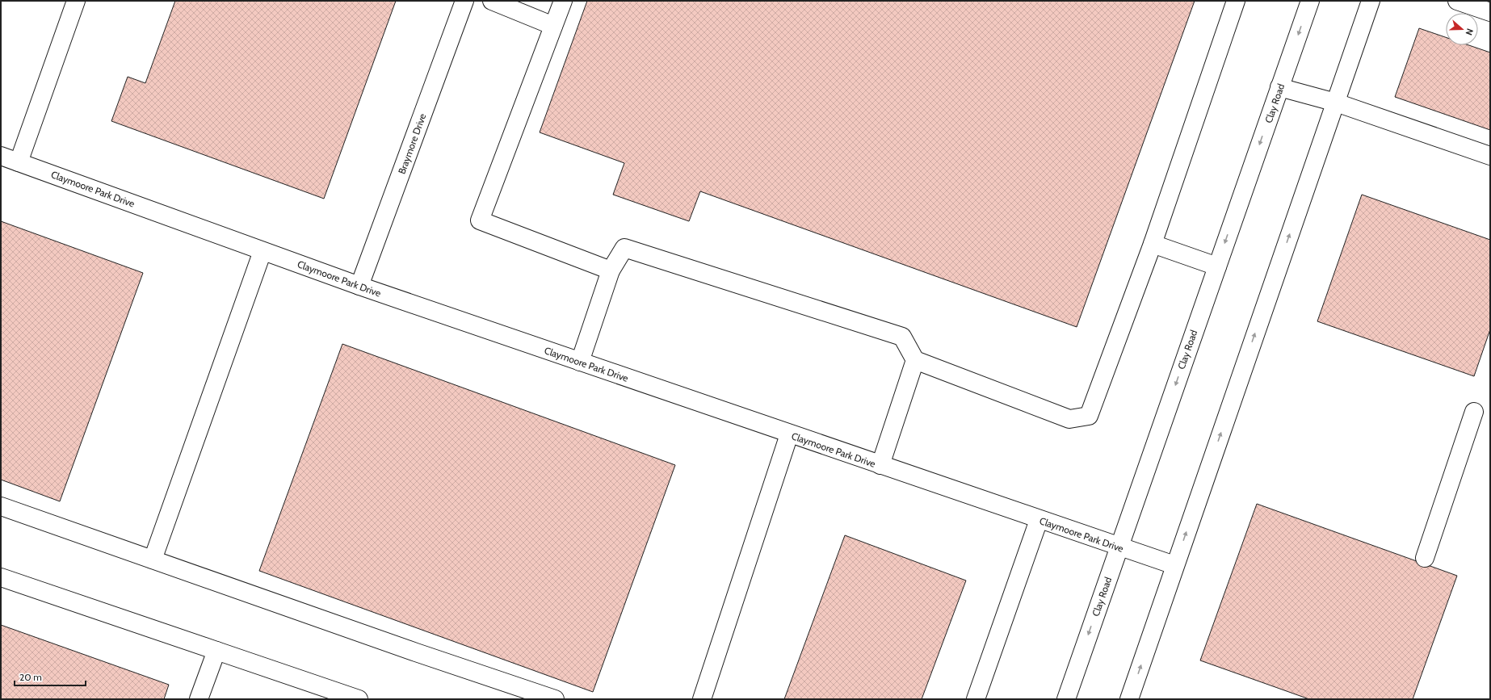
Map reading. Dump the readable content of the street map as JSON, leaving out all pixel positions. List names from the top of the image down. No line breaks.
{"streets":{"street":["Clay Road","Braymore Drive","Claymoore Park Drive"]},"crossings":[["Clay Road","Claymoore Park Drive"],["Braymore Drive","Claymoore Park Drive"]],"scale_bar":"20 m","north":"right"}
